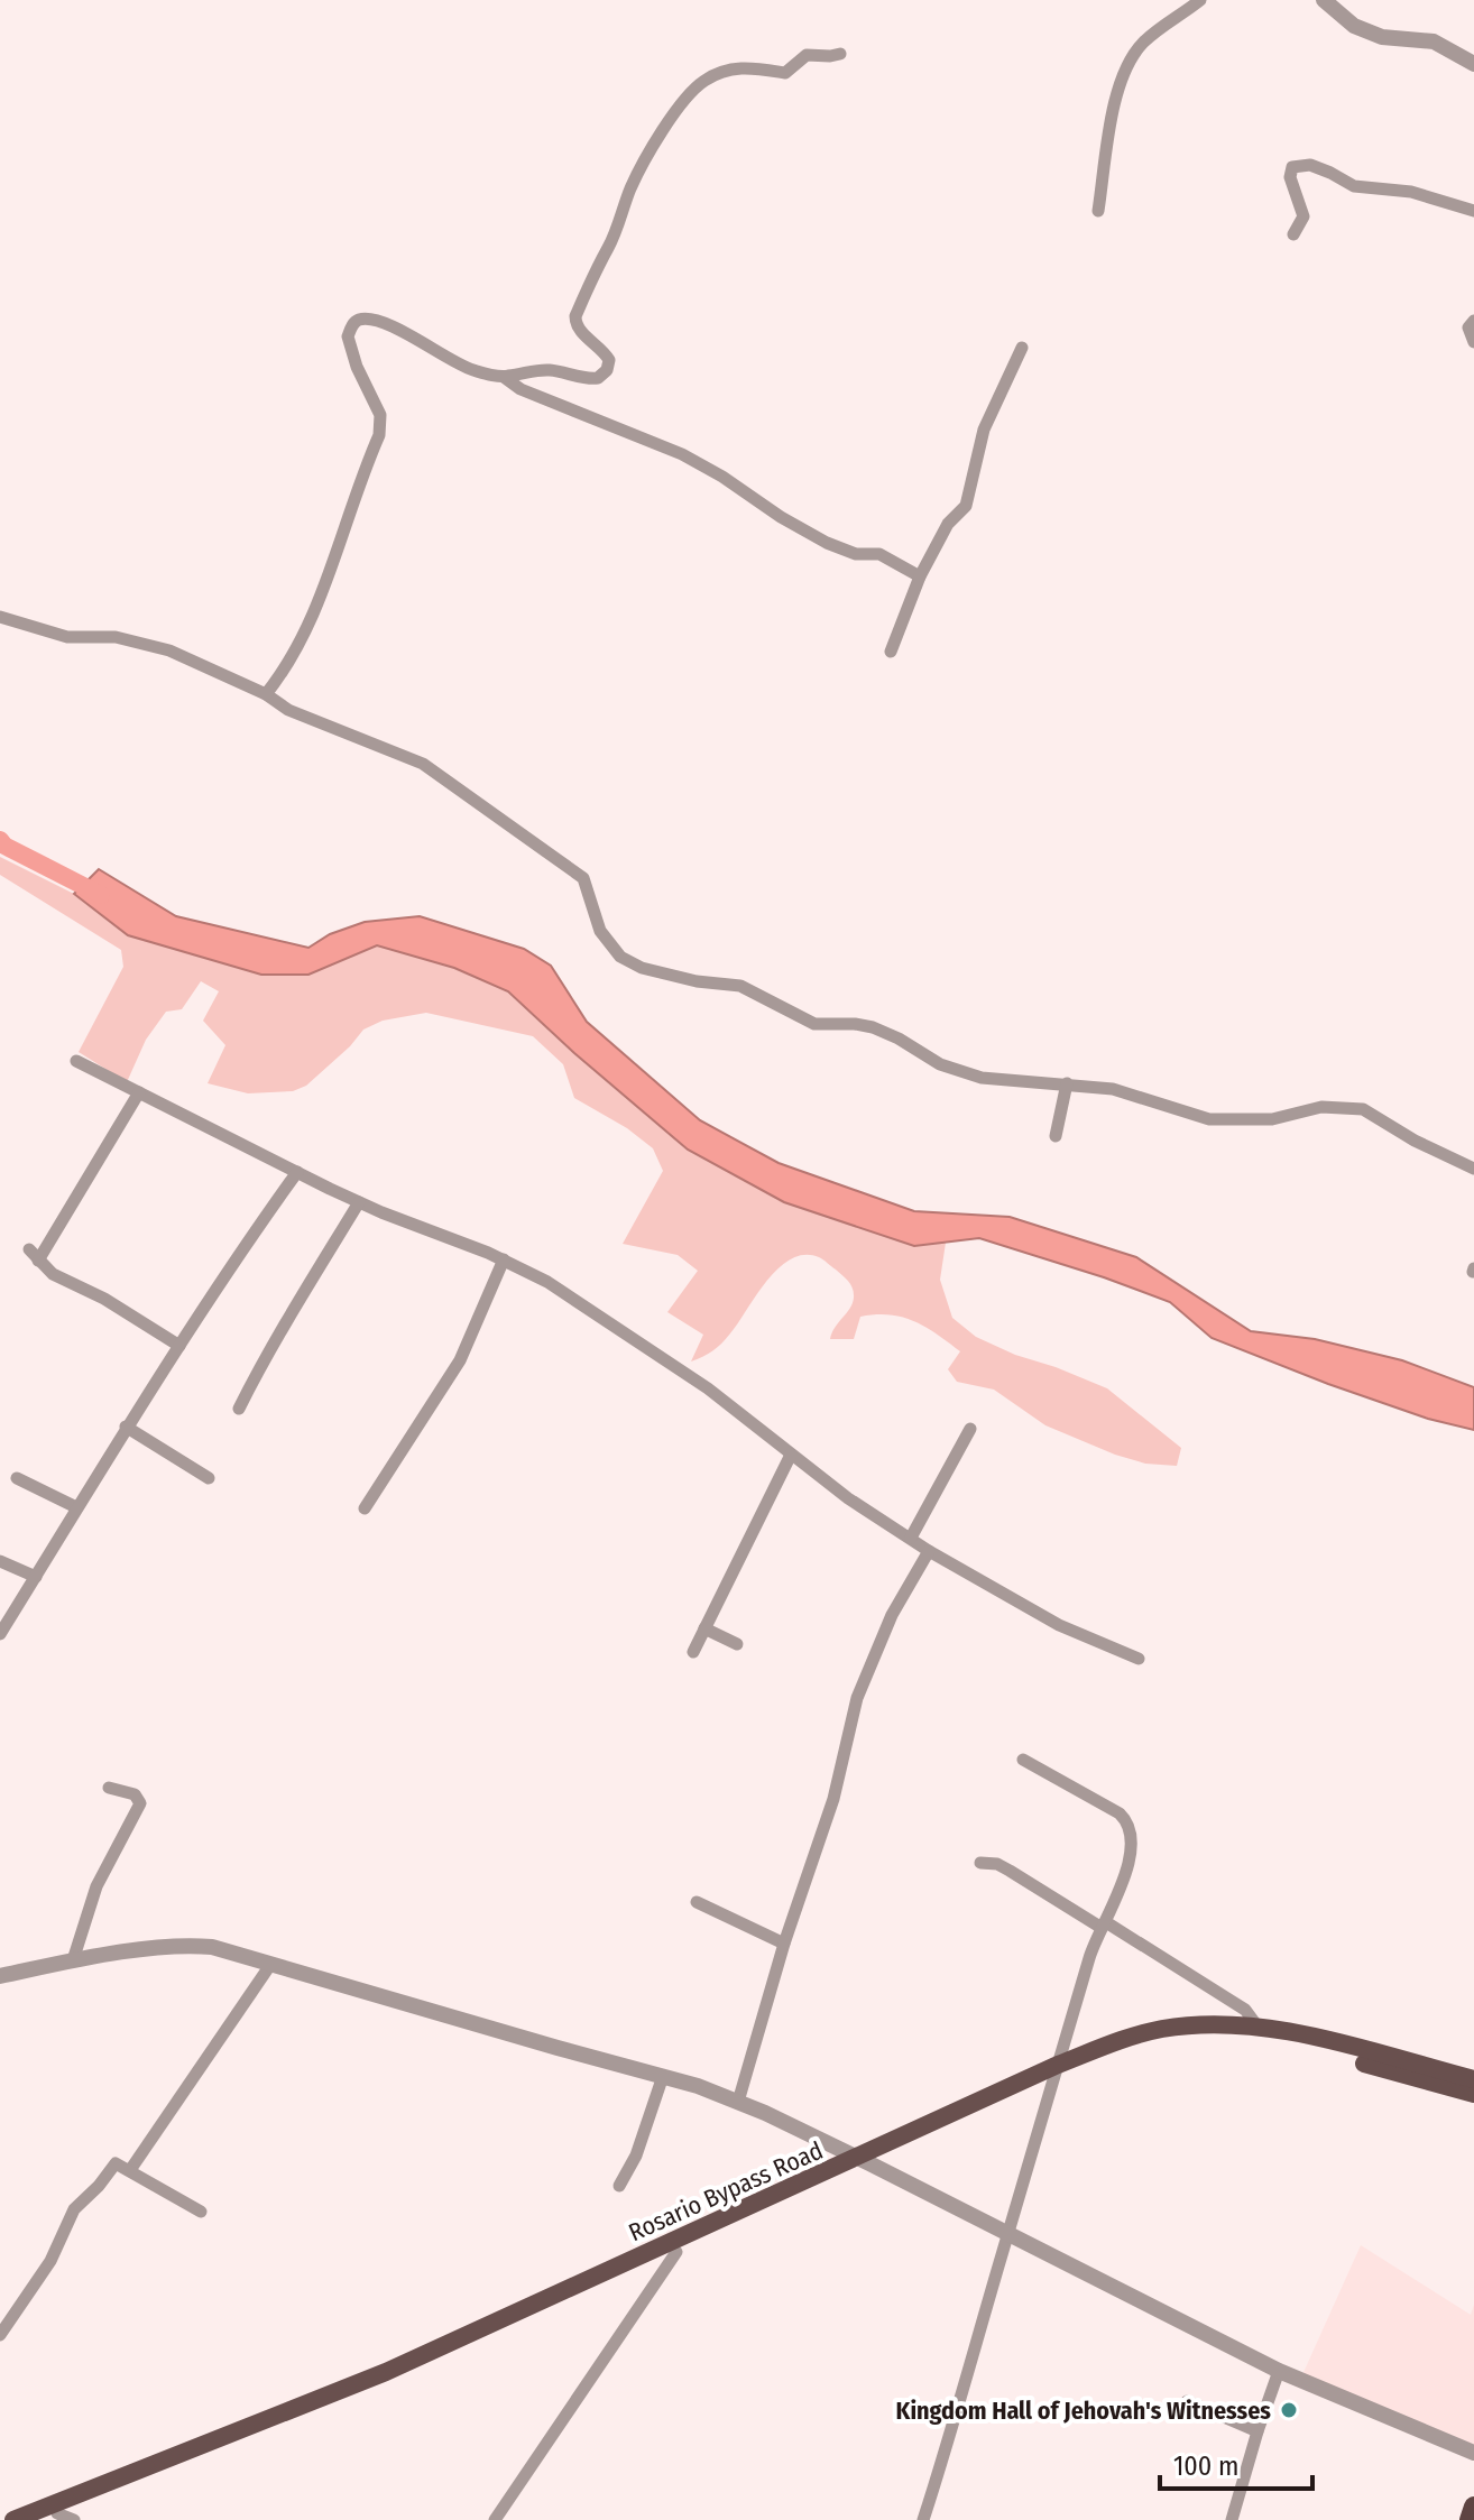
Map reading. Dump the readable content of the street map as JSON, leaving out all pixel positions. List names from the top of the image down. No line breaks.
{"streets":{"main road":["Rosario Bypass Road"]},"places":["Kingdom Hall of Jehovah's Witnesses"],"scale_bar":"100 m"}
